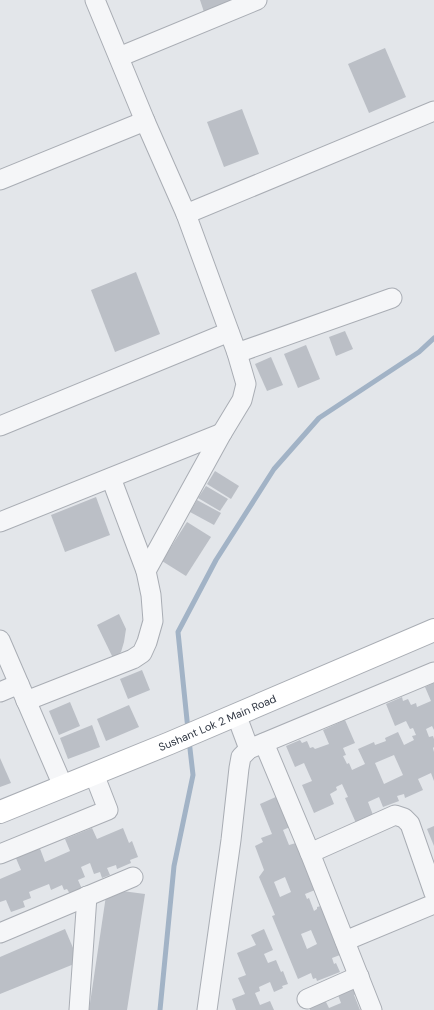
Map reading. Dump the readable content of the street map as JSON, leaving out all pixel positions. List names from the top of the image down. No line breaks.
{"streets":{"street":["Sushant Lok 2 Main Road"]}}
